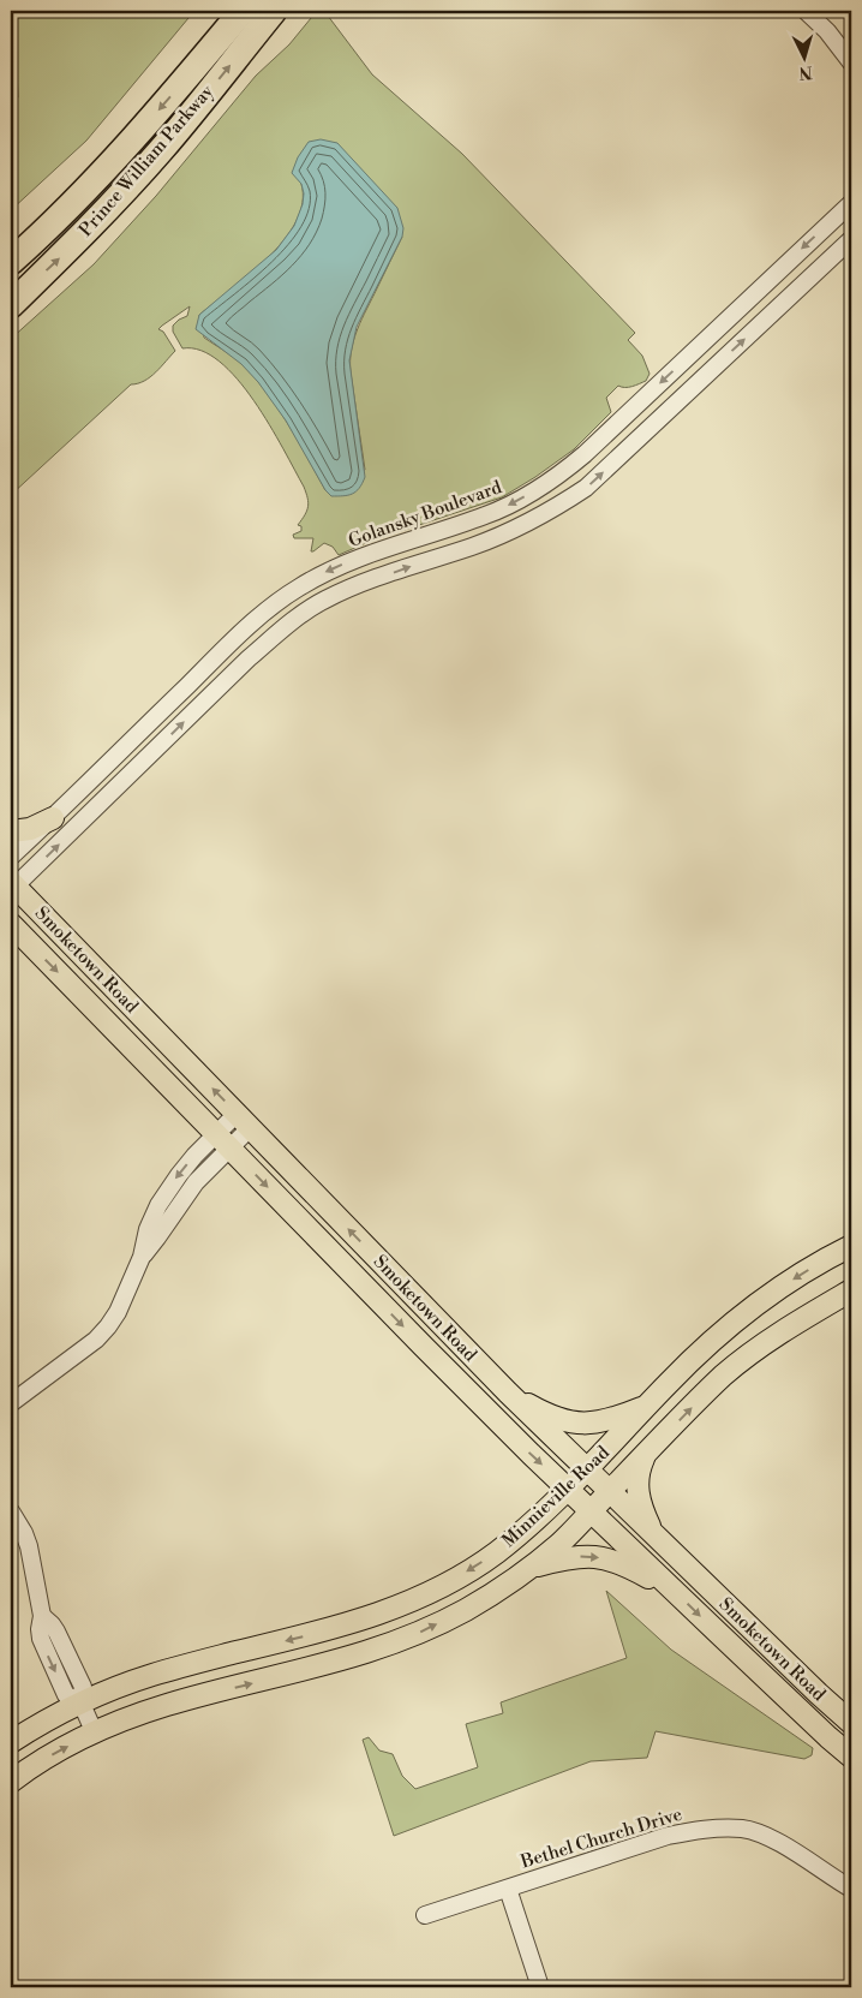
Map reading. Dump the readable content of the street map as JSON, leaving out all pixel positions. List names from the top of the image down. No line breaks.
{"streets":{"highway":["Prince William Parkway"],"main road":["Smoketown Road","Minnieville Road"],"street":["Golansky Boulevard","Bethel Church Drive"]},"crossings":[["Smoketown Road","Minnieville Road"]],"north":"bottom"}
